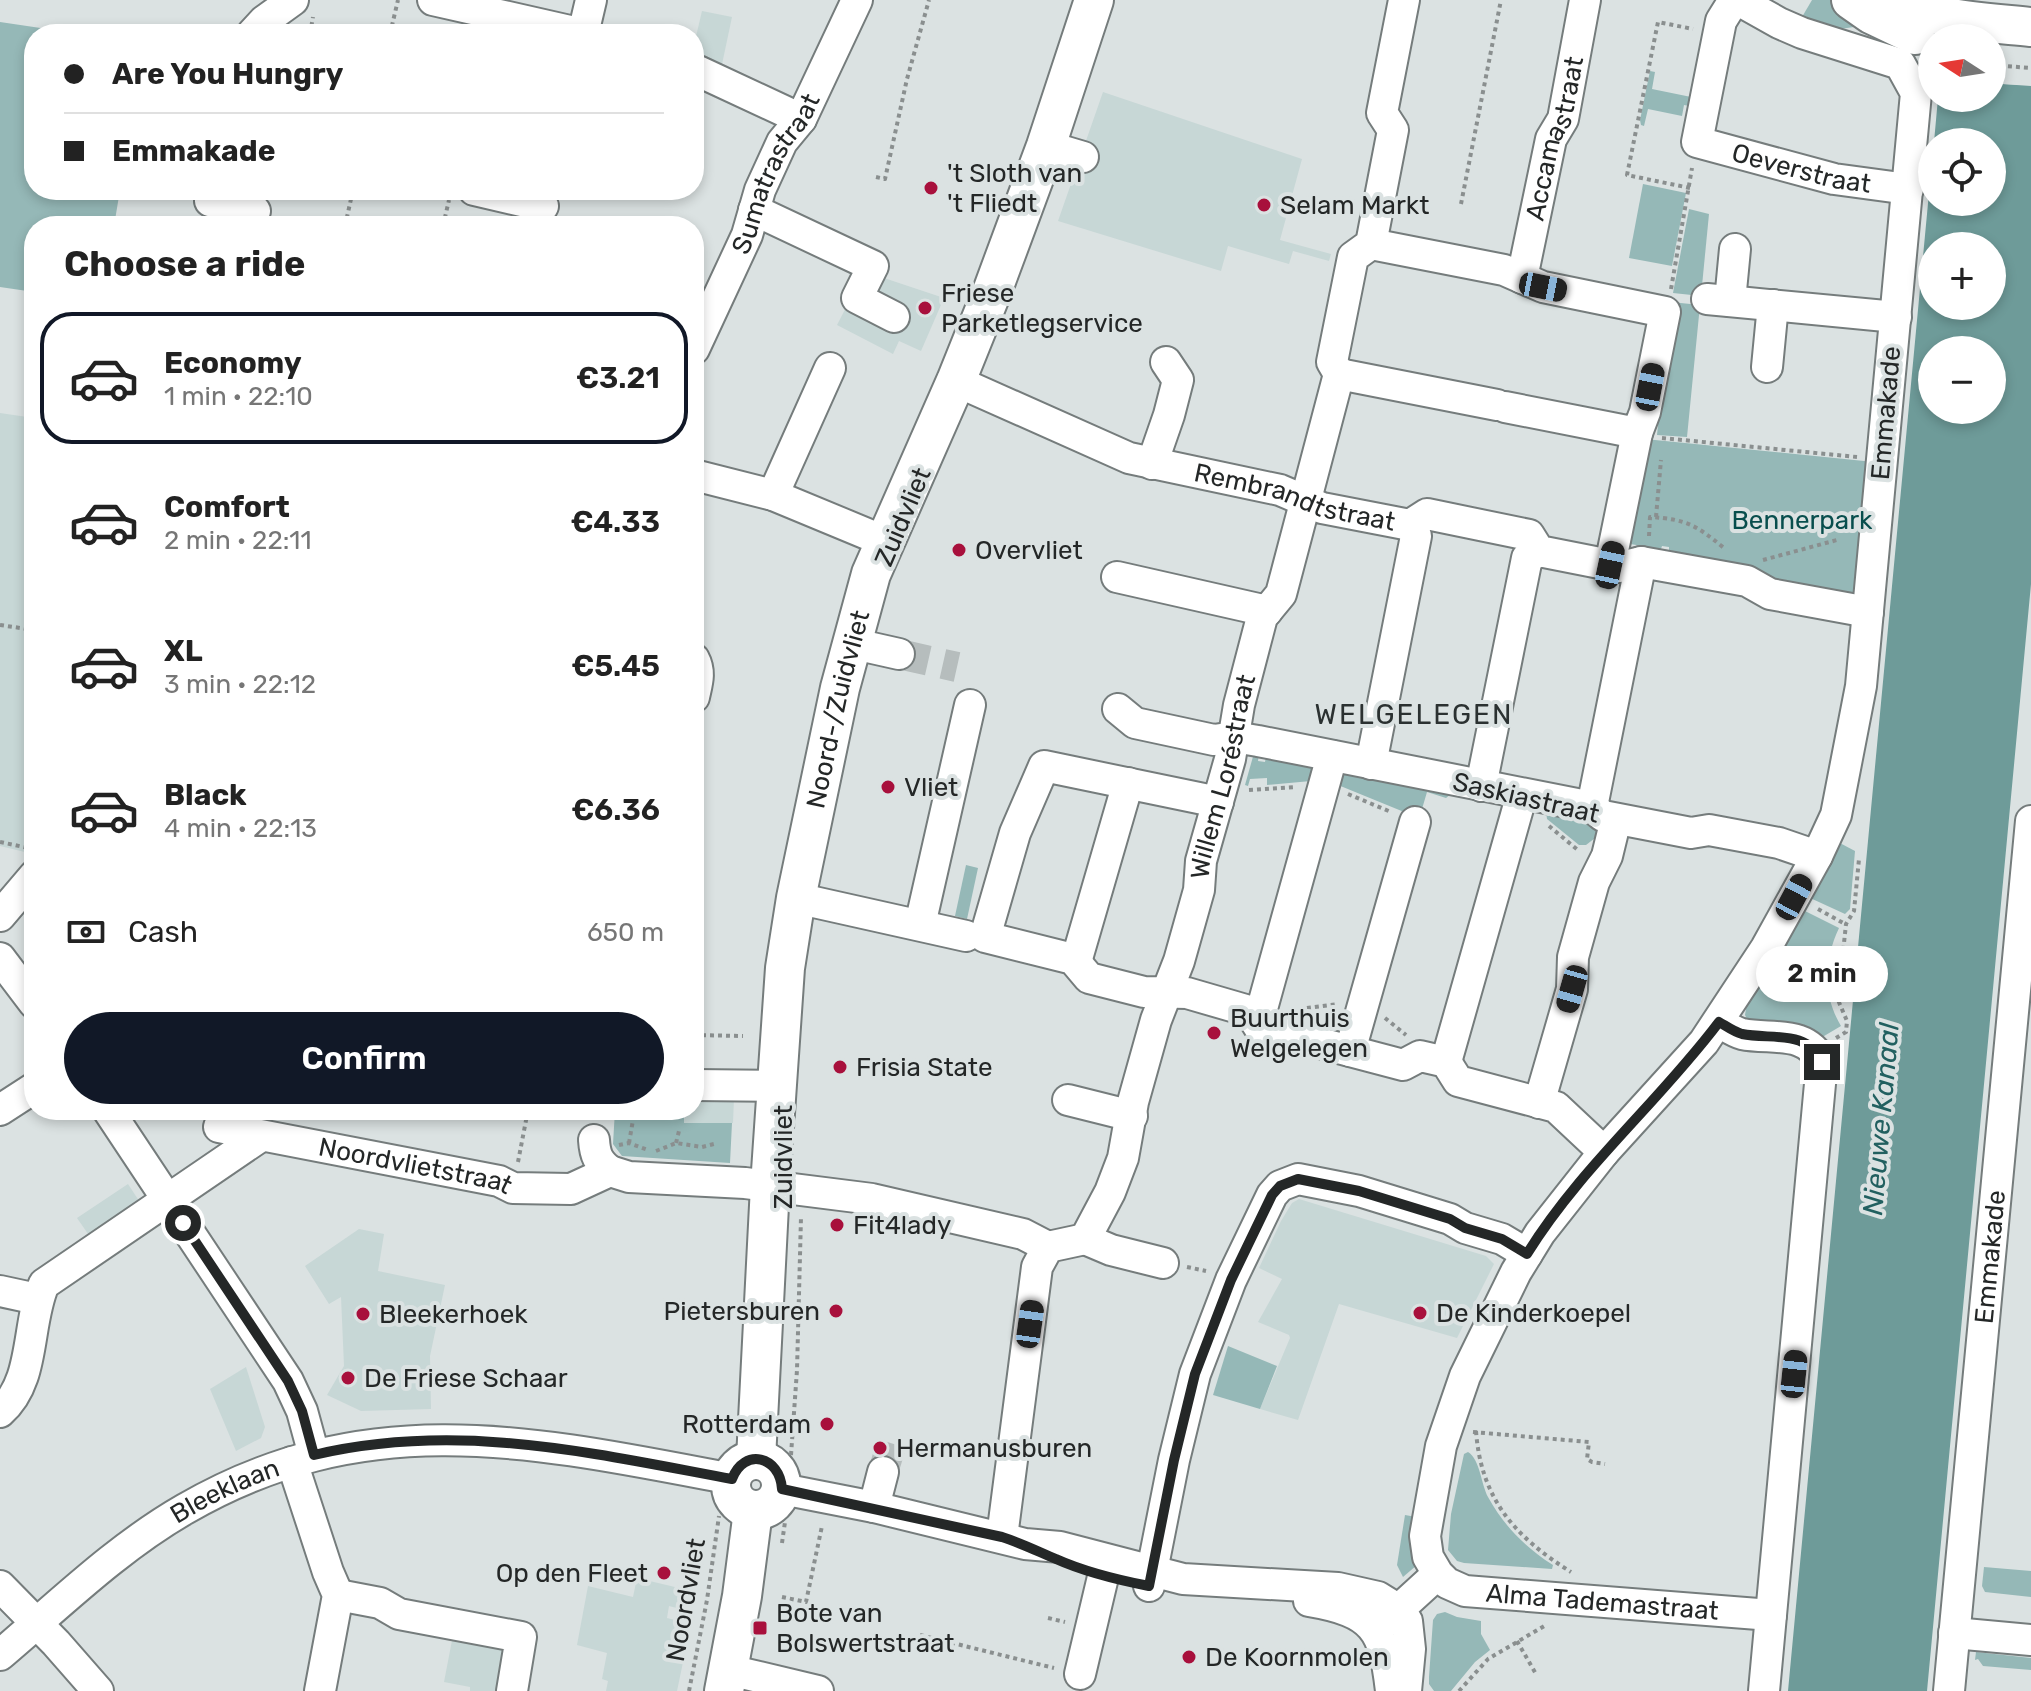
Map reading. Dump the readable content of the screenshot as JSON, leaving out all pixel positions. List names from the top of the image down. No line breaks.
{"streets":{"main road":["Noord-/Zuidvliet"],"street":["Accamastraat","Oeverstraat","Sumatrastraat","Emmakade","Rembrandtstraat","Willem Loréstraat","Saskiastraat","Noordvlietstraat","Bleeklaan","Alma Tademastraat"],"path":["Zuidvliet","Noordvliet"]},"crossings":[["Oeverstraat","Emmakade"],["Emmakade","Rembrandtstraat"],["Emmakade","Saskiastraat"],["Emmakade","Alma Tademastraat"],["Rembrandtstraat","Noord-/Zuidvliet"],["Rembrandtstraat","Willem Loréstraat"],["Zuidvliet","Noord-/Zuidvliet"],["Zuidvliet","Bleeklaan"],["Zuidvliet","Noordvliet"],["Noord-/Zuidvliet","Bleeklaan"],["Noord-/Zuidvliet","Noordvliet"],["Willem Loréstraat","Saskiastraat"],["Bleeklaan","Noordvliet"]],"districts":["WELGELEGEN"],"water":["Nieuwe Kanaal"],"parks":["Bennerpark"],"places":{"other":["'t Sloth van 't Fliedt","Selam Markt","Friese Parketlegservice","Overvliet","Vliet","Buurthuis Welgelegen","Frisia State","Fit4lady","Pietersburen","De Kinderkoepel","Bleekerhoek","De Friese Schaar","Rotterdam","Hermanusburen","Op den Fleet","De Koornmolen"],"transit":["Bote van Bolswertstraat"]},"north":"left","page":{"map_buttons":["+","−"],"banner":["Are You Hungry","Emmakade"],"heading":"Choose a ride","list":[{"name":"Economy","note":"1 min · 22:10","value":"€3.21"},{"name":"Comfort","note":"2 min · 22:11","value":"€4.33"},{"name":"XL","note":"3 min · 22:12","value":"€5.45"},{"name":"Black","note":"4 min · 22:13","value":"€6.36"}],"pay":["Cash","650 m"],"bubble":"2 min","buttons":"Confirm"}}
